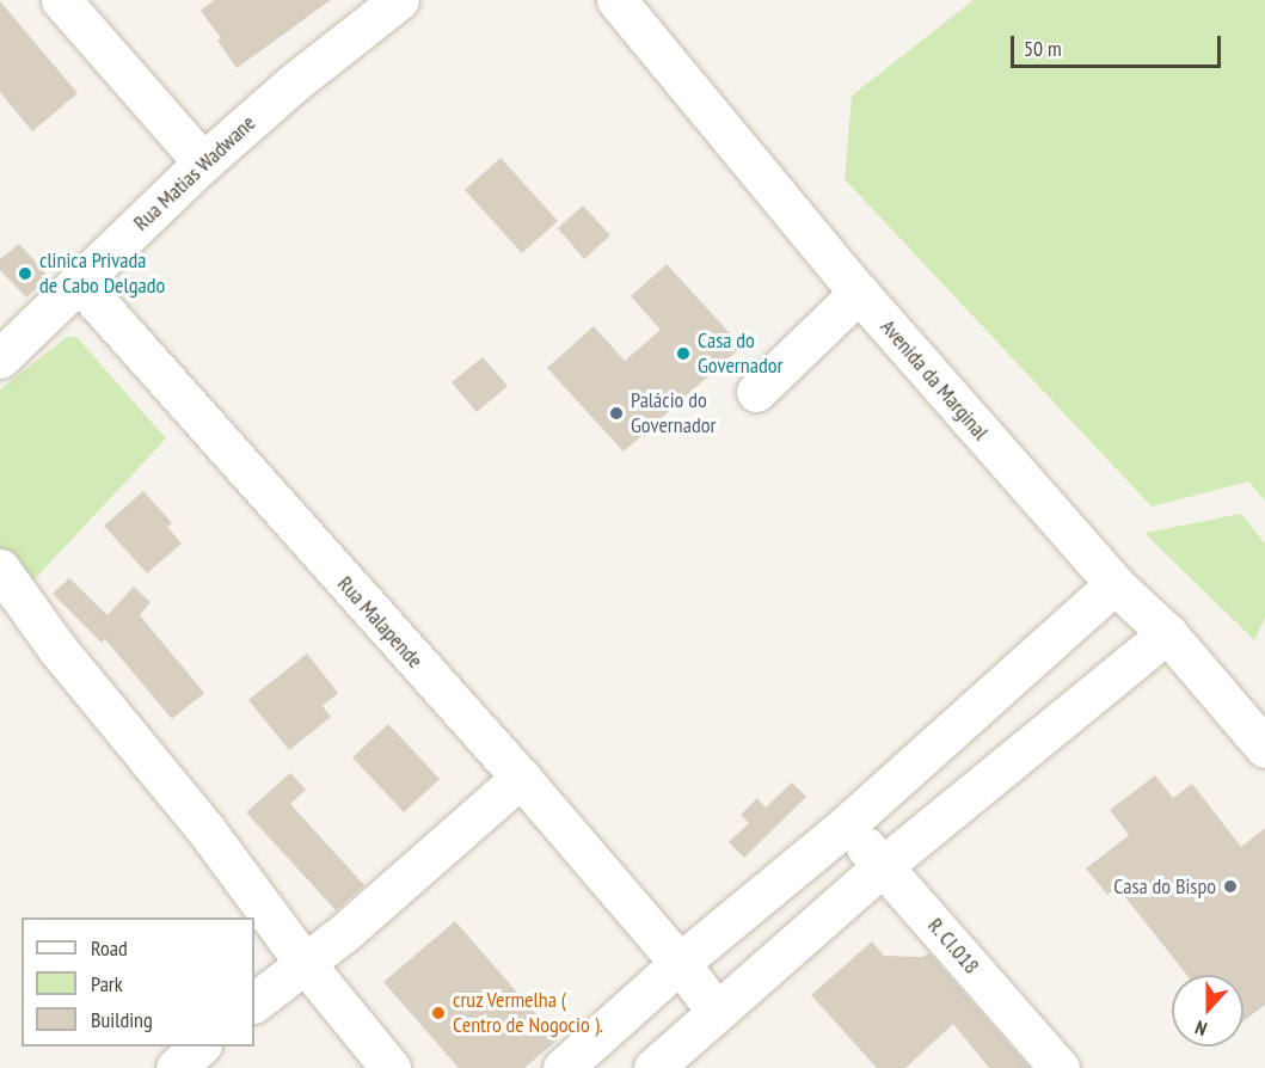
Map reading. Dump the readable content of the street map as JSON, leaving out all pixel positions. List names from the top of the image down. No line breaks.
{"streets":{"street":["Rua Matias Wadwane","Avenida da Marginal","Rua Malapende","R. CI.018"]},"crossings":[["Rua Matias Wadwane","Rua Malapende"]],"places":["clinica Privada de Cabo Delgado","Casa do Governador","Palácio do Governador","Casa do Bispo","cruz Vermelha ( Centro de Nogocio )."],"legend":["Road","Park","Building"],"scale_bar":"50 m","north":"bottom"}
